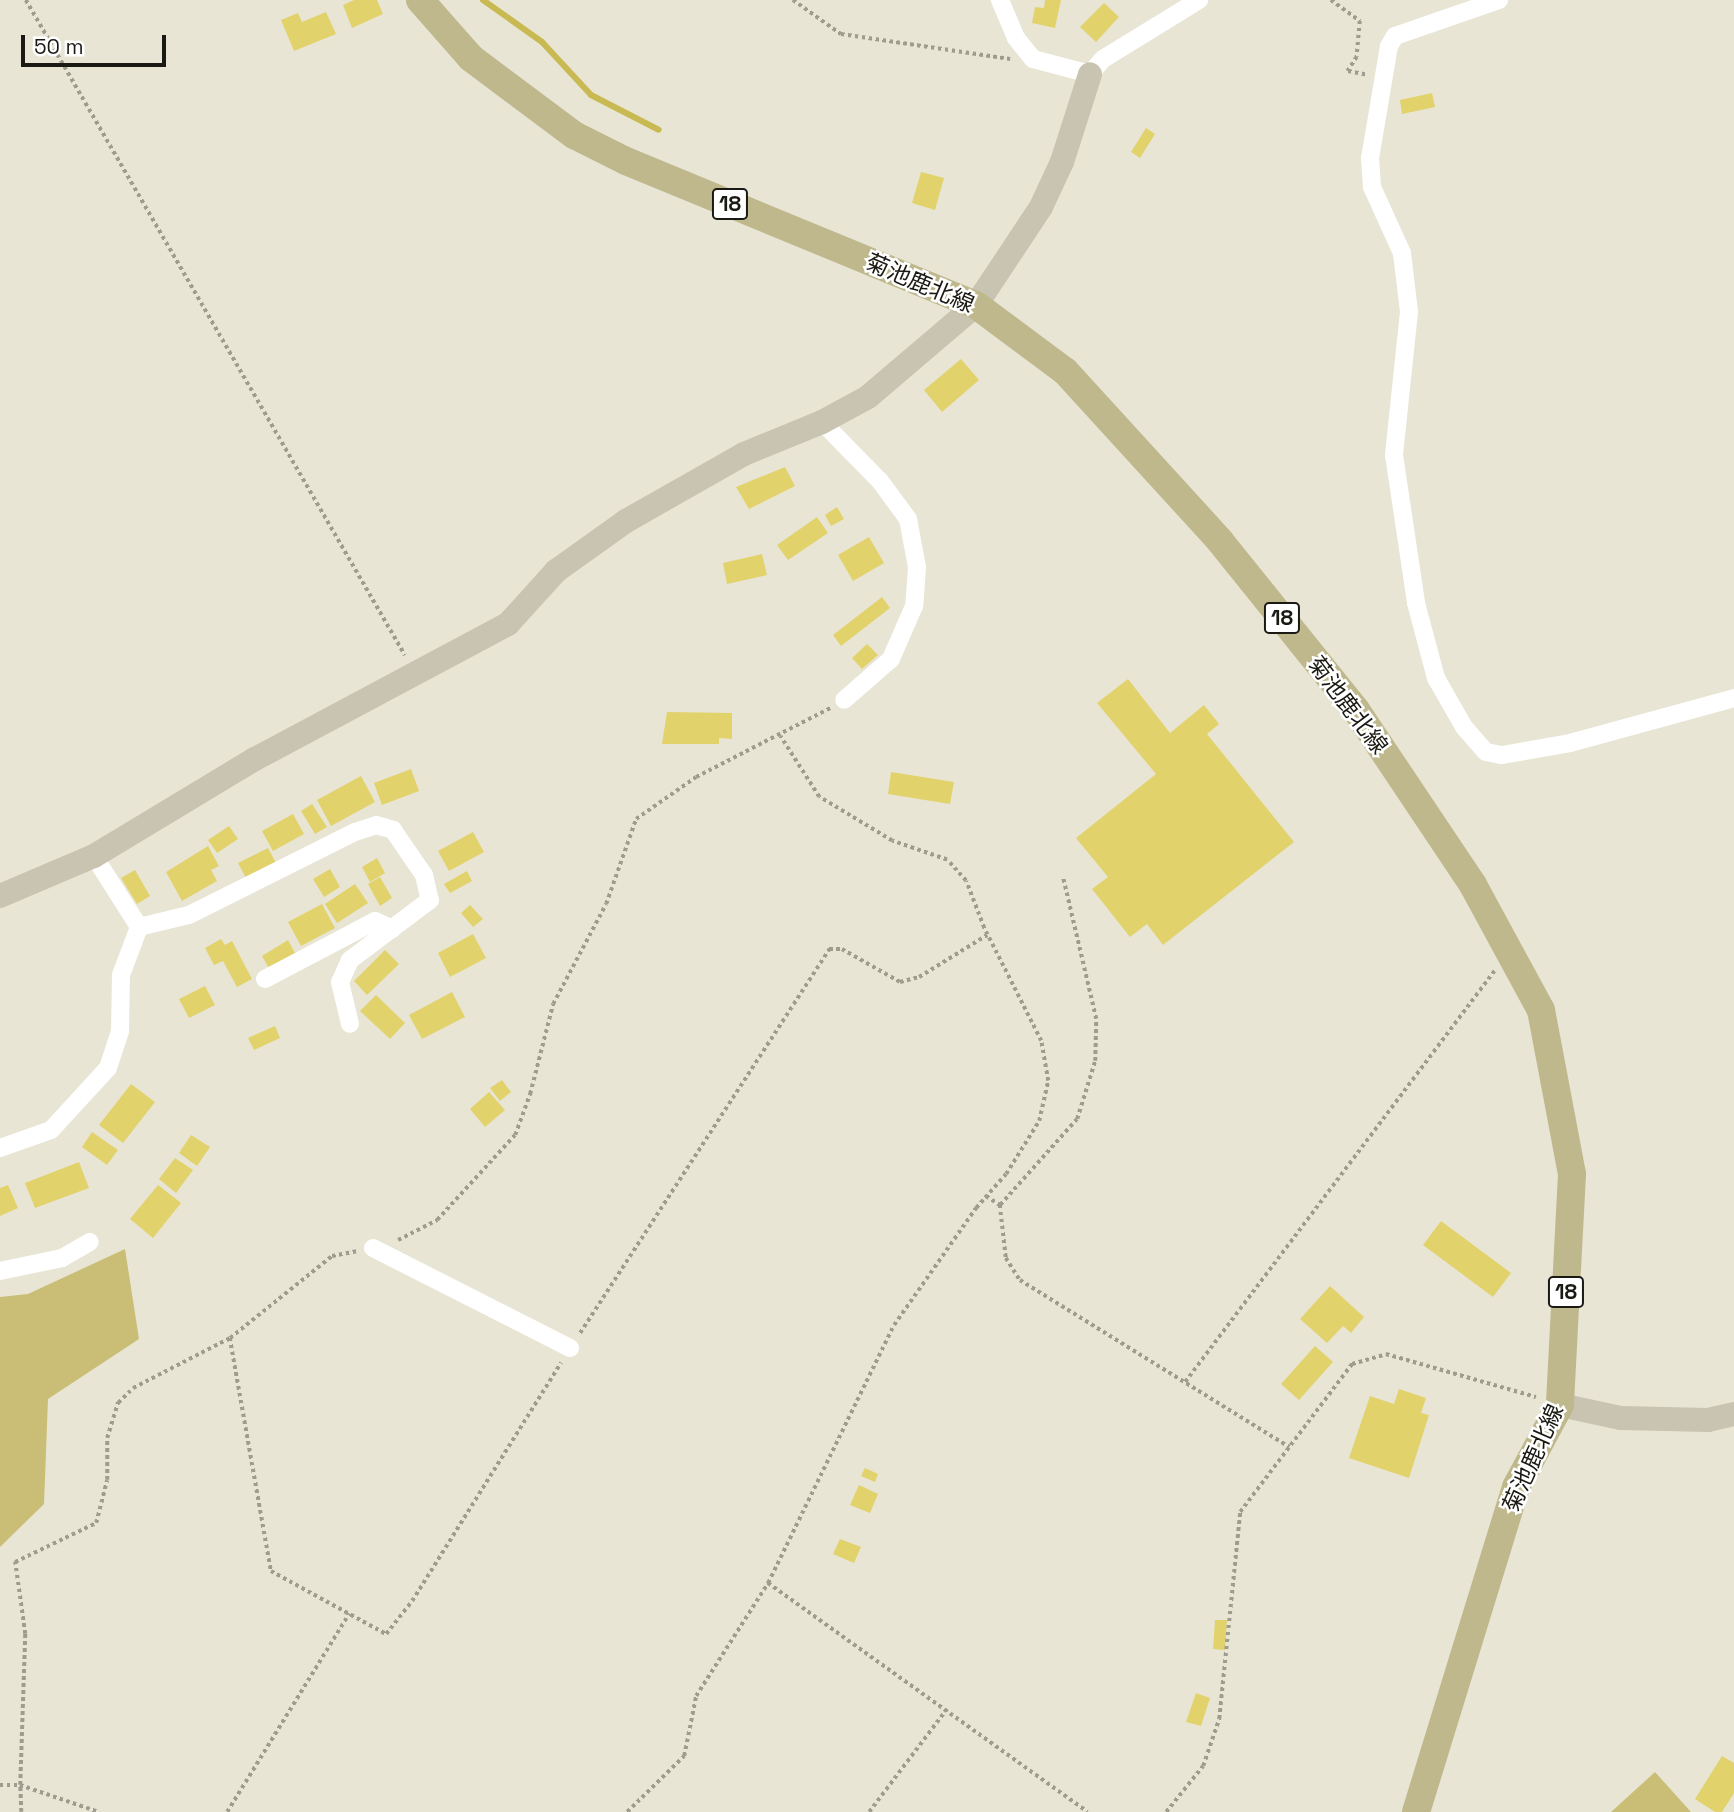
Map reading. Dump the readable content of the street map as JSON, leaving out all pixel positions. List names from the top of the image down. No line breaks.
{"streets":{"main road":["18","菊池鹿北線"]},"scale_bar":"50 m"}
